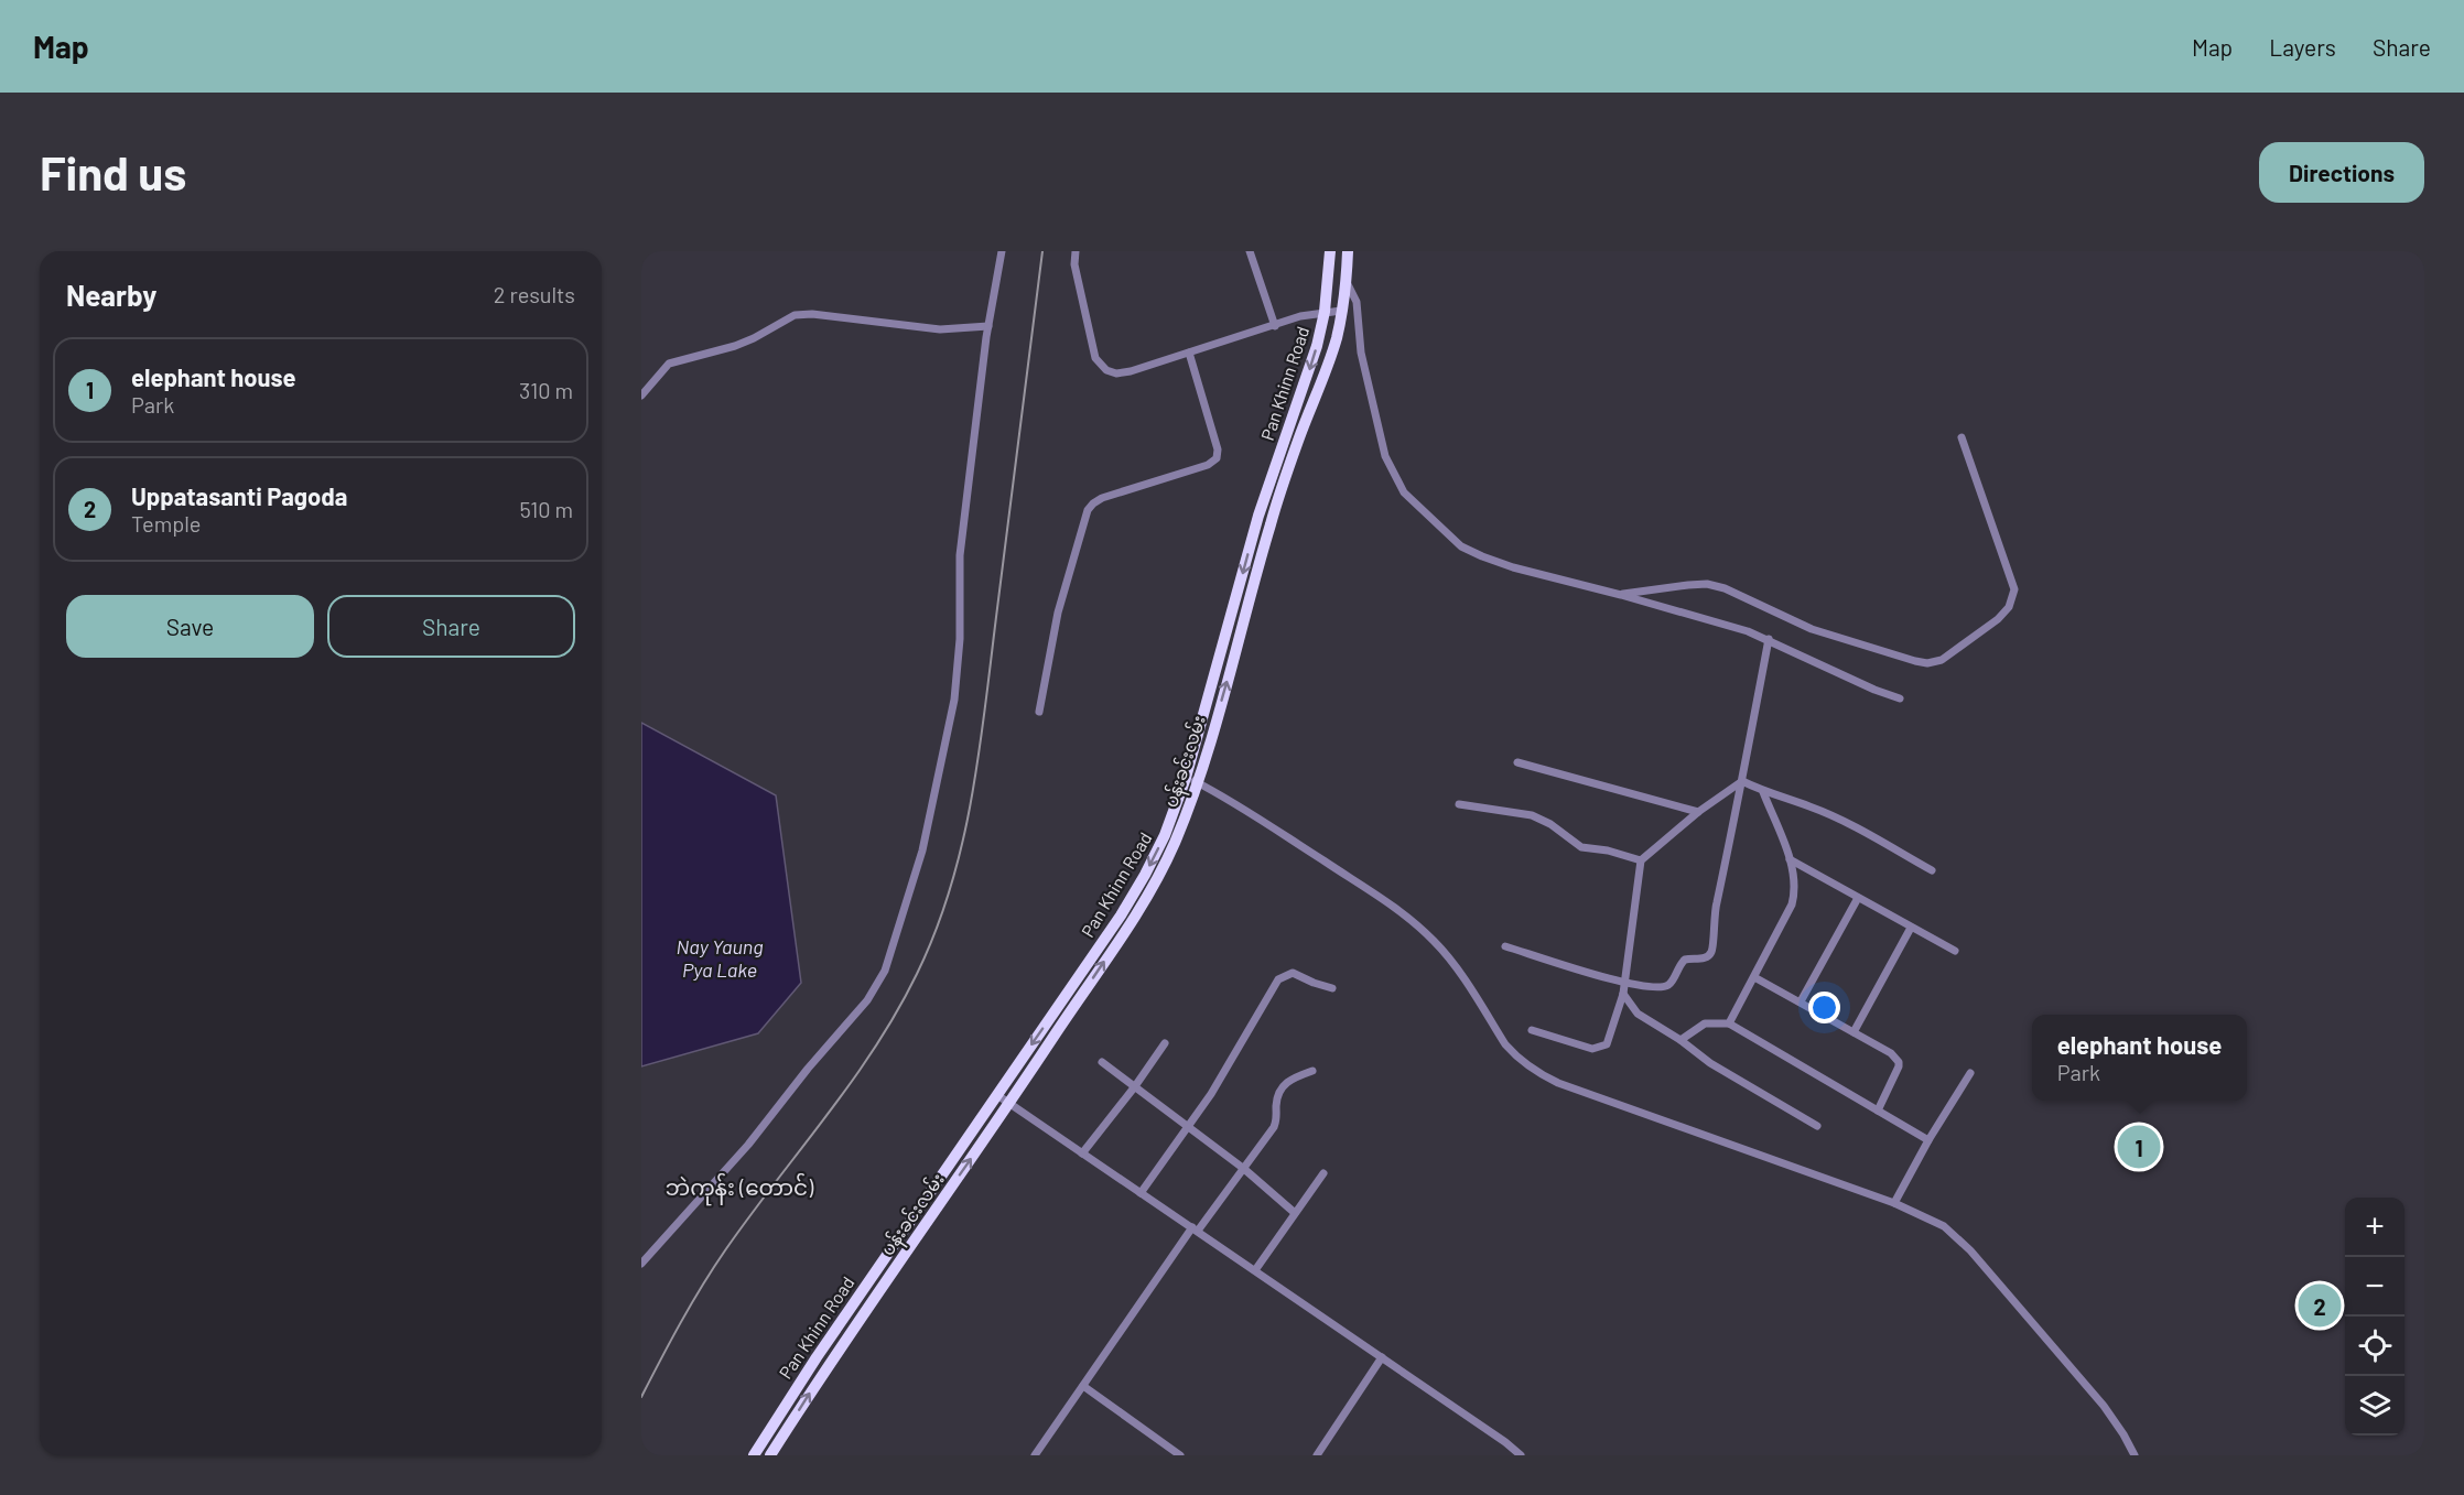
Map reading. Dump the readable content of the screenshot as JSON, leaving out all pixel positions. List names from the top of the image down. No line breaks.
{"streets":{"main road":["Pan Khinn Road","ပန်းခင်းလမ်း"]},"crossings":[["Pan Khinn Road","ပန်းခင်းလမ်း"]],"one_way":["Pan Khinn Road","ပန်းခင်းလမ်း"],"districts":["ဘဲကုန်း (တောင်)"],"water":["Nay Yaung Pya Lake"],"page":{"header":"Map","nav":["Map","Layers","Share"],"buttons":["Directions",["Save","Share"]],"title":"Find us","heading":["Nearby","2 results"],"list":[{"mark":"1","name":"elephant house","note":"Park","value":"310 m"},{"mark":"2","name":"Uppatasanti Pagoda","note":"Temple","value":"510 m"}],"popup":["elephant house","Park"],"pins":["1","2"],"map_buttons":["+","−"]}}
